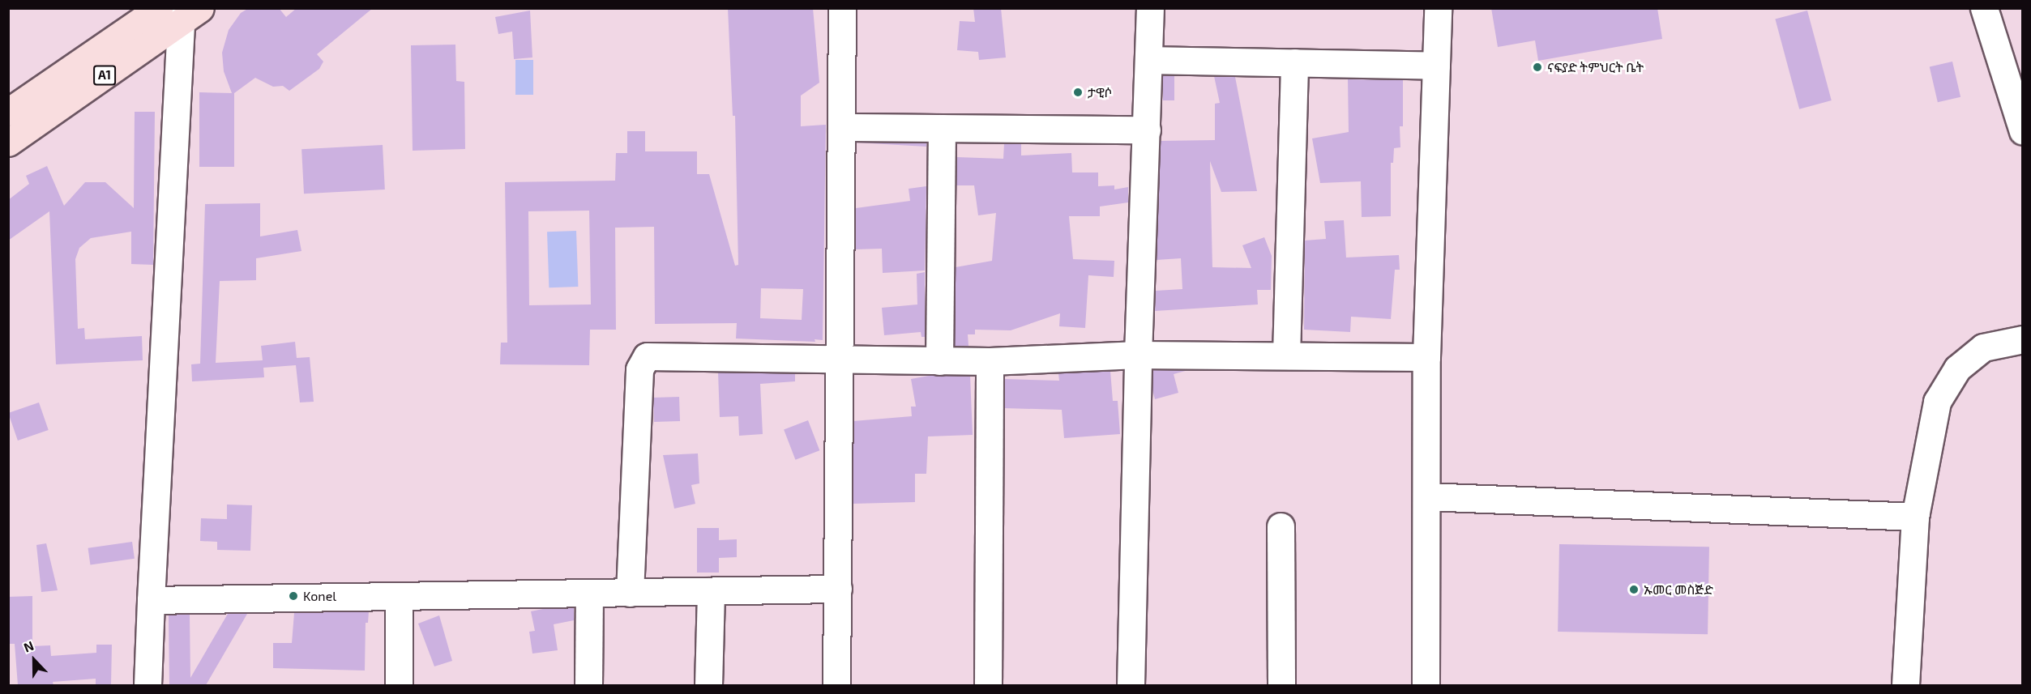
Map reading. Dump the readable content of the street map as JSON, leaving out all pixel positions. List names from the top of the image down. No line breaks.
{"streets":{"main road":["A1"]},"places":["ናፍያድ ትምህርት ቤት","ታዊሶ","ኡመር መስጅድ","Konel"],"north":"top"}
